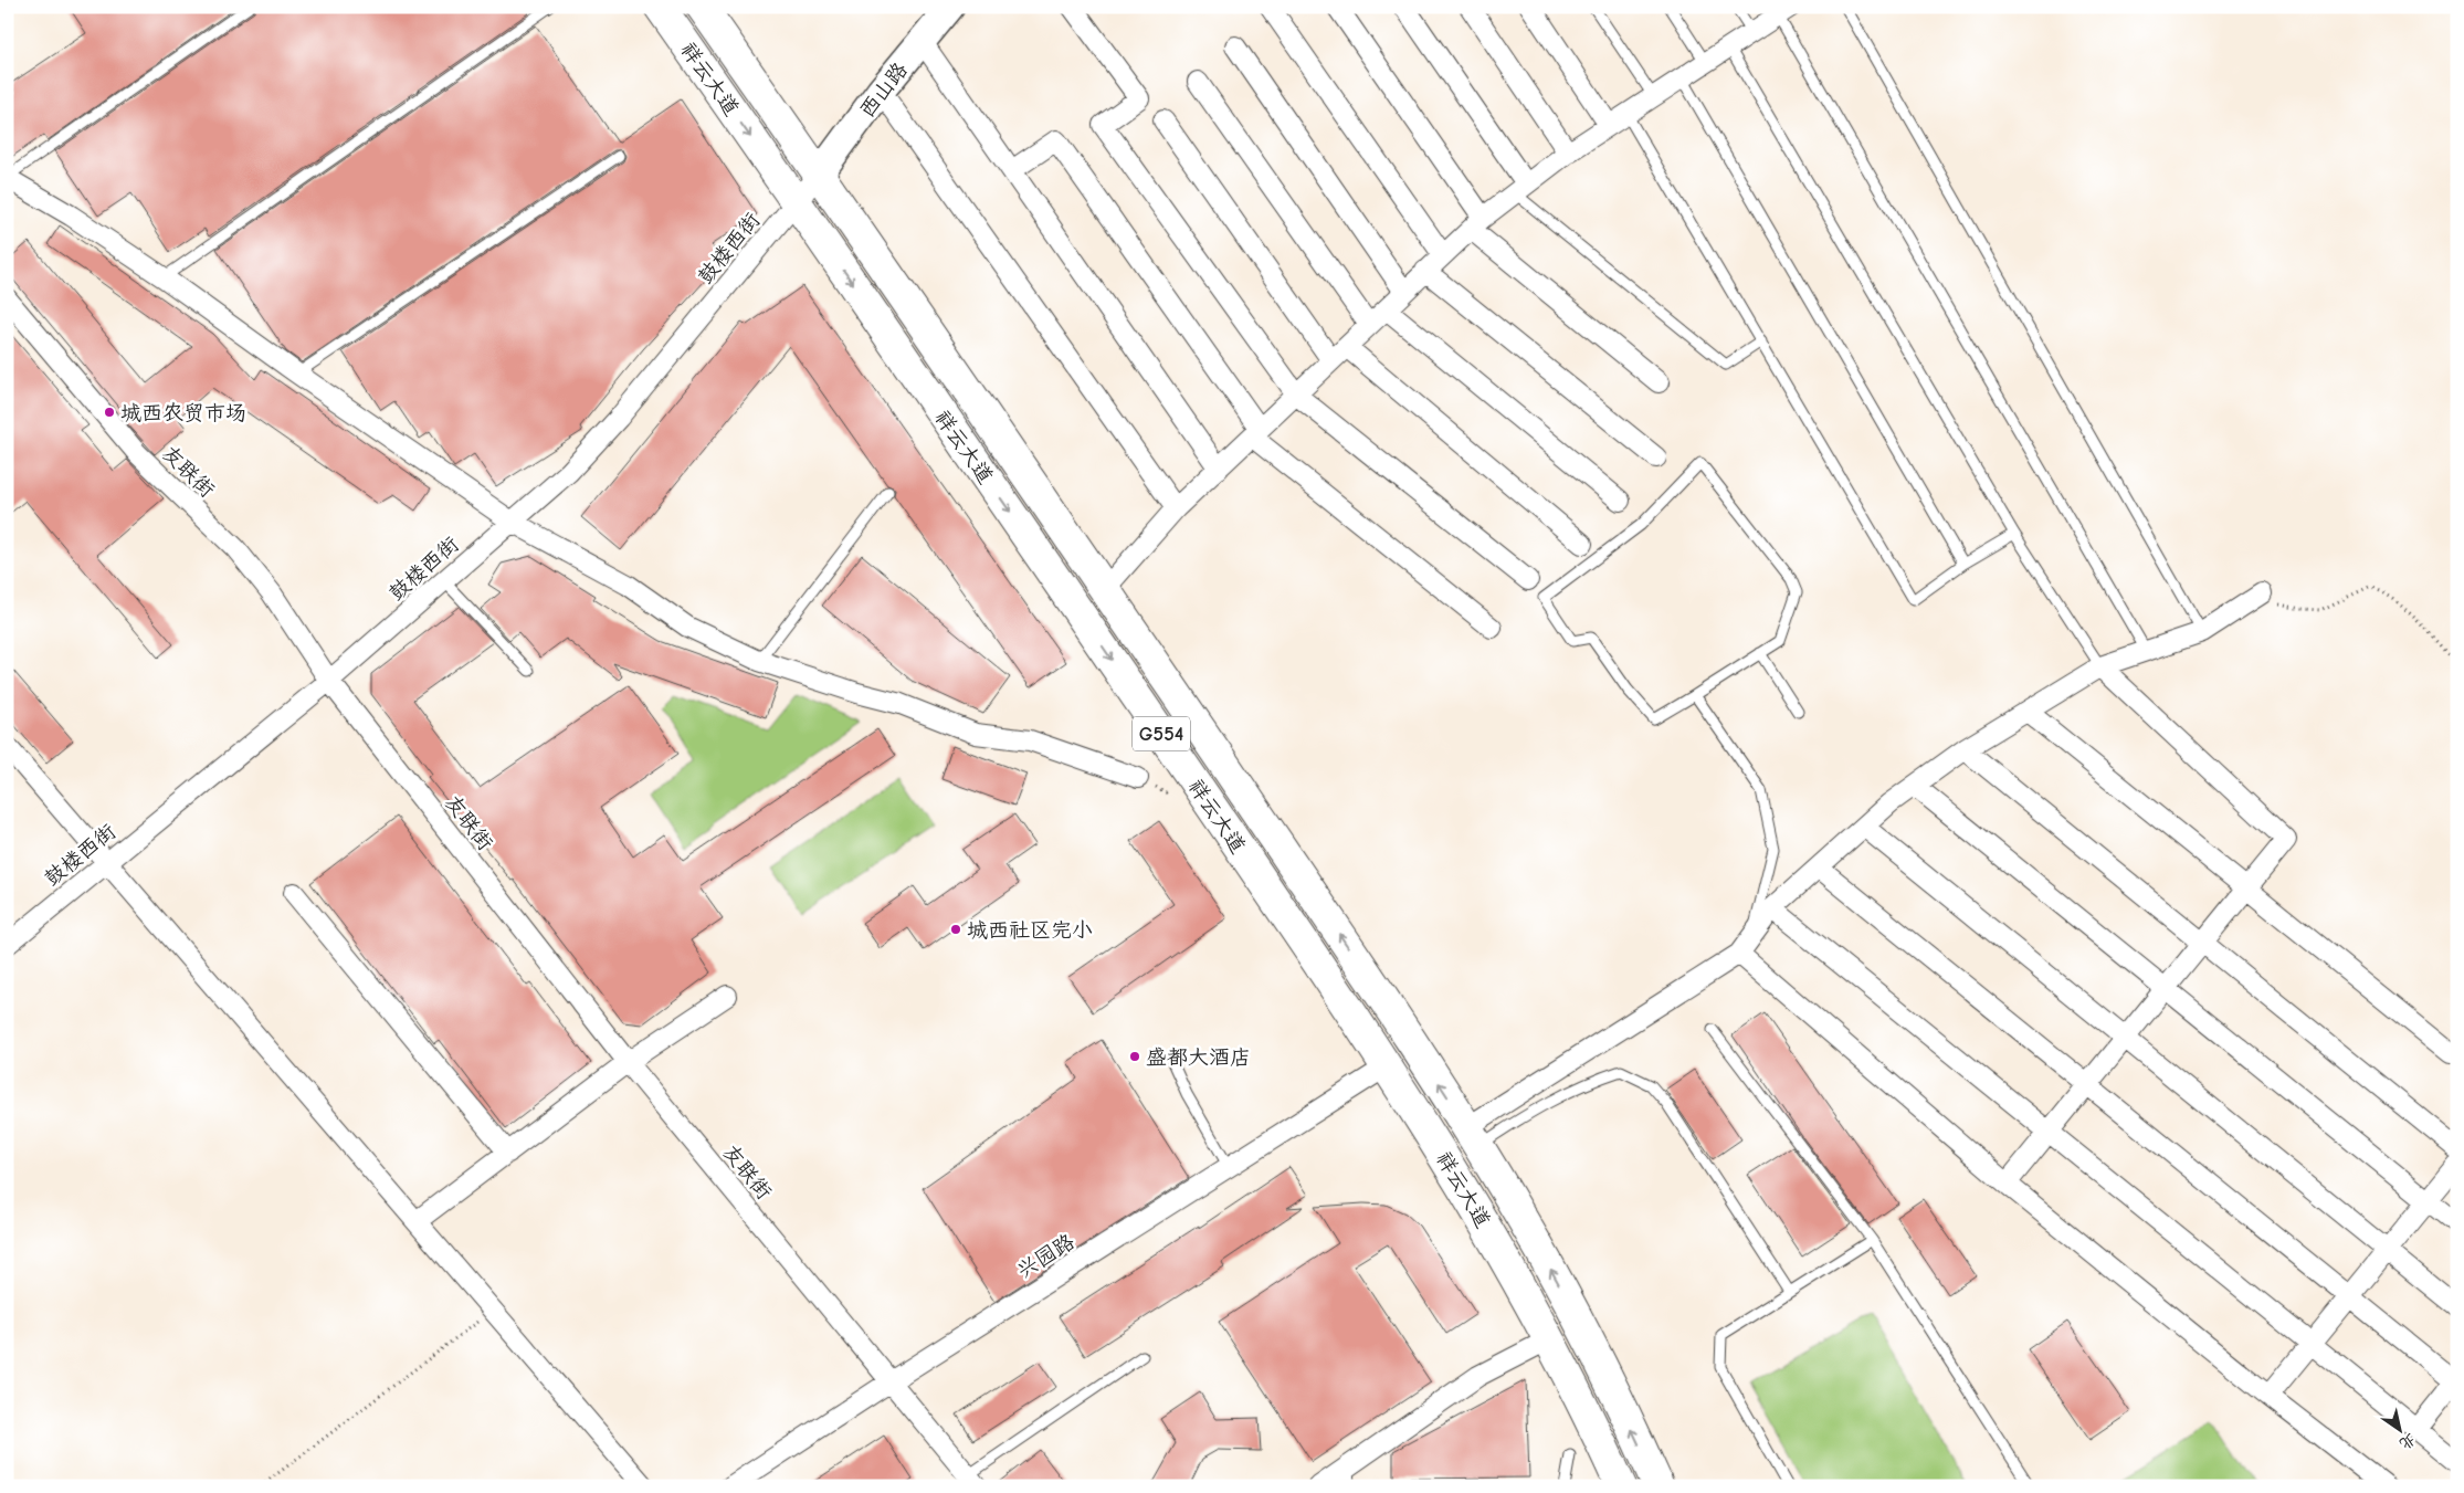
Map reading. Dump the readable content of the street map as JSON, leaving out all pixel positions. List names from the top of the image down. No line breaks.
{"streets":{"highway":["祥云大道","G554"],"street":["西山路","鼓楼西街","友联街","兴园路"]},"crossings":[["祥云大道","西山路"],["祥云大道","鼓楼西街"],["祥云大道","兴园路"],["西山路","鼓楼西街"],["鼓楼西街","友联街"],["友联街","兴园路"]],"places":["城西农贸市场","城西社区完小","盛都大酒店"],"north":"bottom right"}
